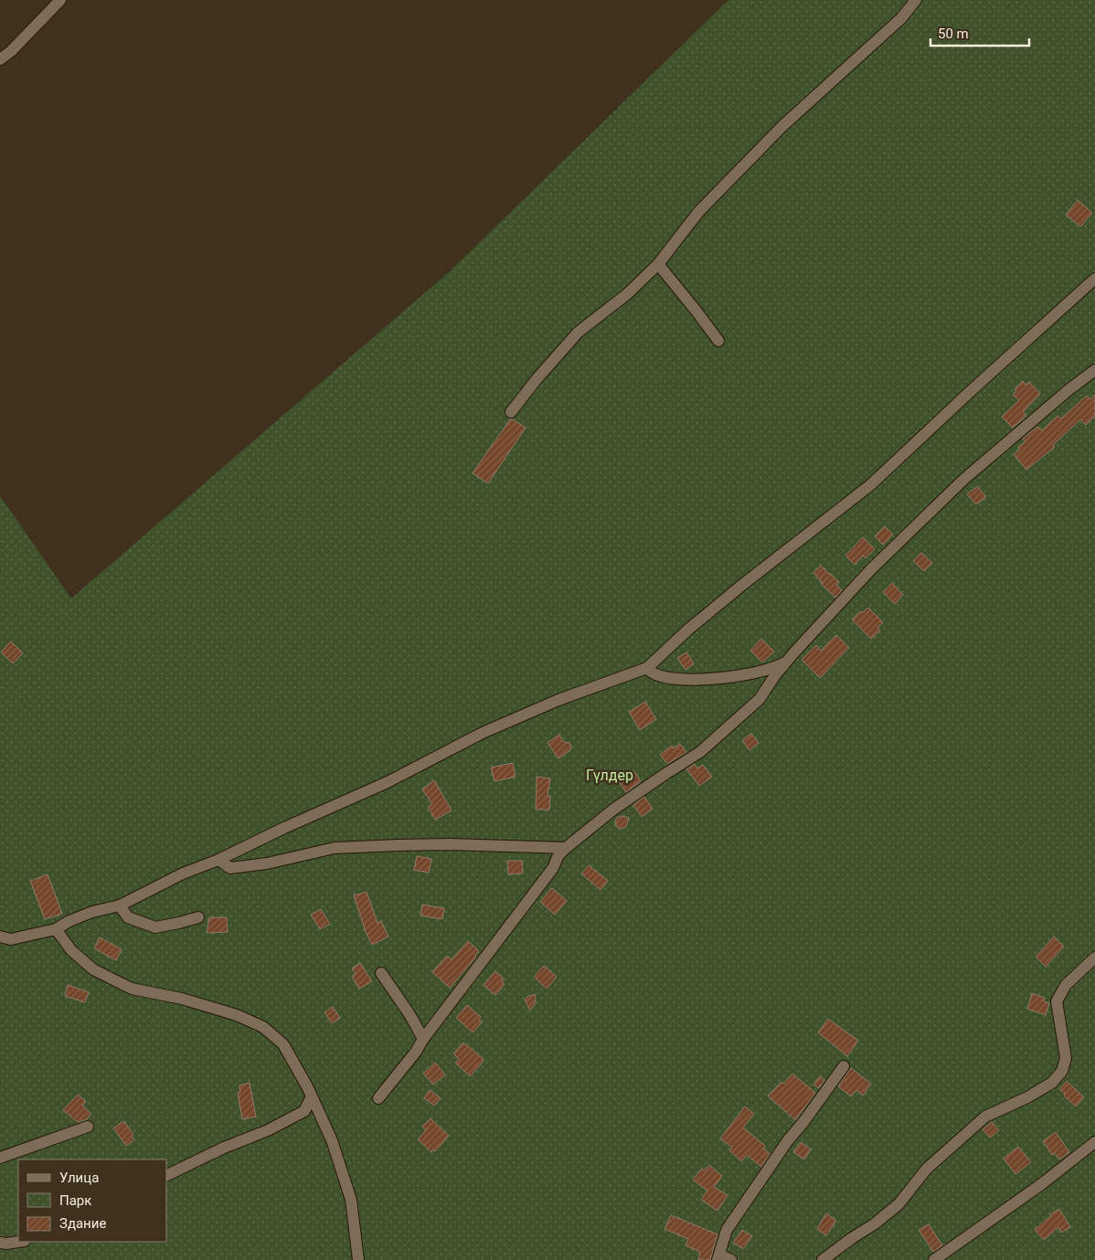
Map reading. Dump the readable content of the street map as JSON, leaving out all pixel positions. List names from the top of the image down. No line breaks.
{"parks":["Гүлдер"],"legend":["Улица","Парк","Здание"],"scale_bar":"50 m"}
